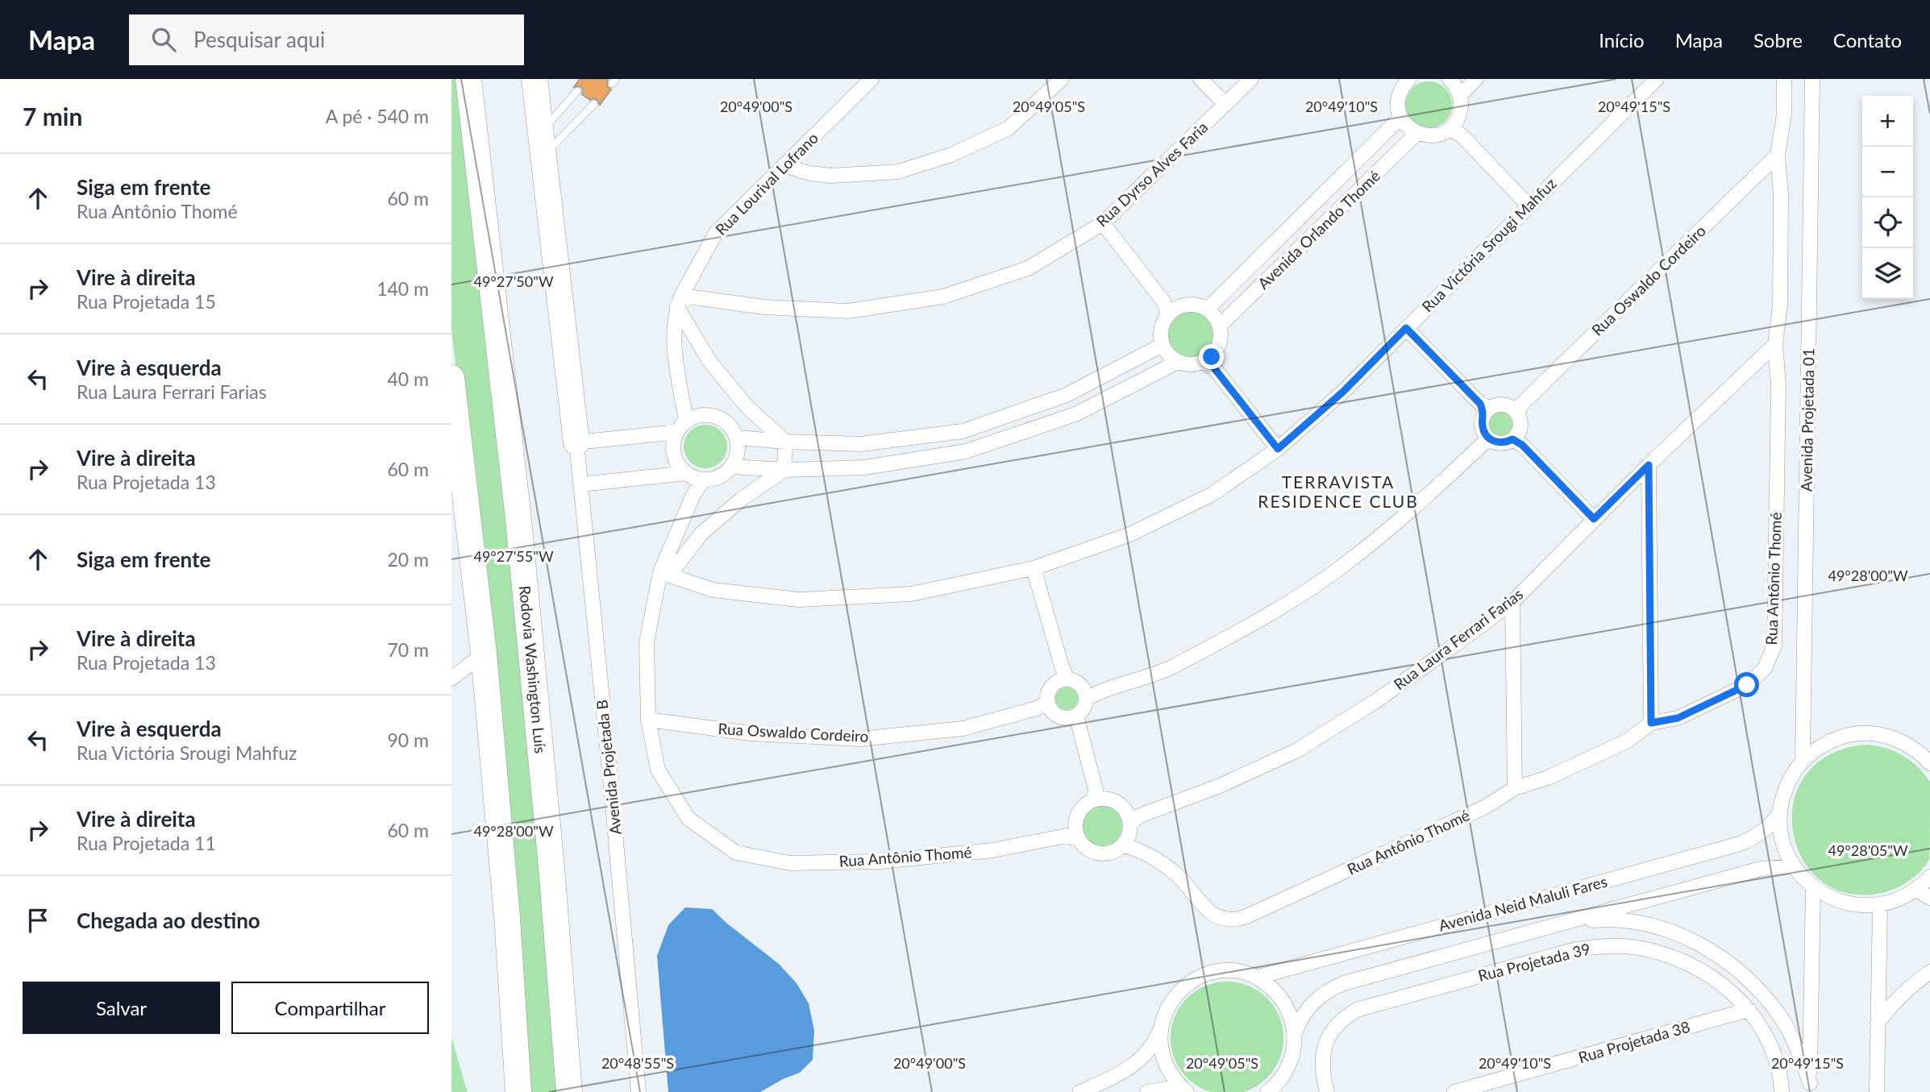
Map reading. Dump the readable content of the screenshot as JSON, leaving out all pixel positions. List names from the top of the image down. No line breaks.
{"streets":{"highway":["Rodovia Washington Luís"],"street":["Rua Dyrso Alves Faria","Rua Lourival Lofrano","Avenida Orlando Thomé","Rua Victória Srougi Mahfuz","Rua Oswaldo Cordeiro","Avenida Projetada 01","Rua Antônio Thomé","Rua Laura Ferrari Farias","Avenida Projetada B","Avenida Neid Maluli Fares","Rua Projetada 39","Rua Projetada 38"]},"crossings":[["Rua Dyrso Alves Faria","Rua Lourival Lofrano"],["Rua Lourival Lofrano","Rua Antônio Thomé"],["Rua Victória Srougi Mahfuz","Rua Antônio Thomé"],["Rua Oswaldo Cordeiro","Rua Antônio Thomé"],["Rua Antônio Thomé","Rua Laura Ferrari Farias"],["Rua Projetada 39","Rua Projetada 38"]],"districts":["TERRAVISTA RESIDENCE CLUB"],"page":{"header":"Mapa","search":"Pesquisar aqui","nav":["Início","Mapa","Sobre","Contato"],"heading":["7 min","A pé · 540 m"],"map_buttons":["+","−"],"list":[["Siga em frente","Rua Antônio Thomé","60 m"],["Vire à direita","Rua Projetada 15","140 m"],["Vire à esquerda","Rua Laura Ferrari Farias","40 m"],["Vire à direita","Rua Projetada 13","60 m"],["Siga em frente","20 m"],["Vire à direita","Rua Projetada 13","70 m"],["Vire à esquerda","Rua Victória Srougi Mahfuz","90 m"],["Vire à direita","Rua Projetada 11","60 m"],"Chegada ao destino"],"buttons":["Salvar","Compartilhar"]},"coordinates":["20°49'00\"S","20°49'05\"S","20°49'10\"S","20°49'15\"S","49°27'50\"W","49°27'55\"W","49°28'00\"W","49°28'05\"W","20°48'55\"S"]}
